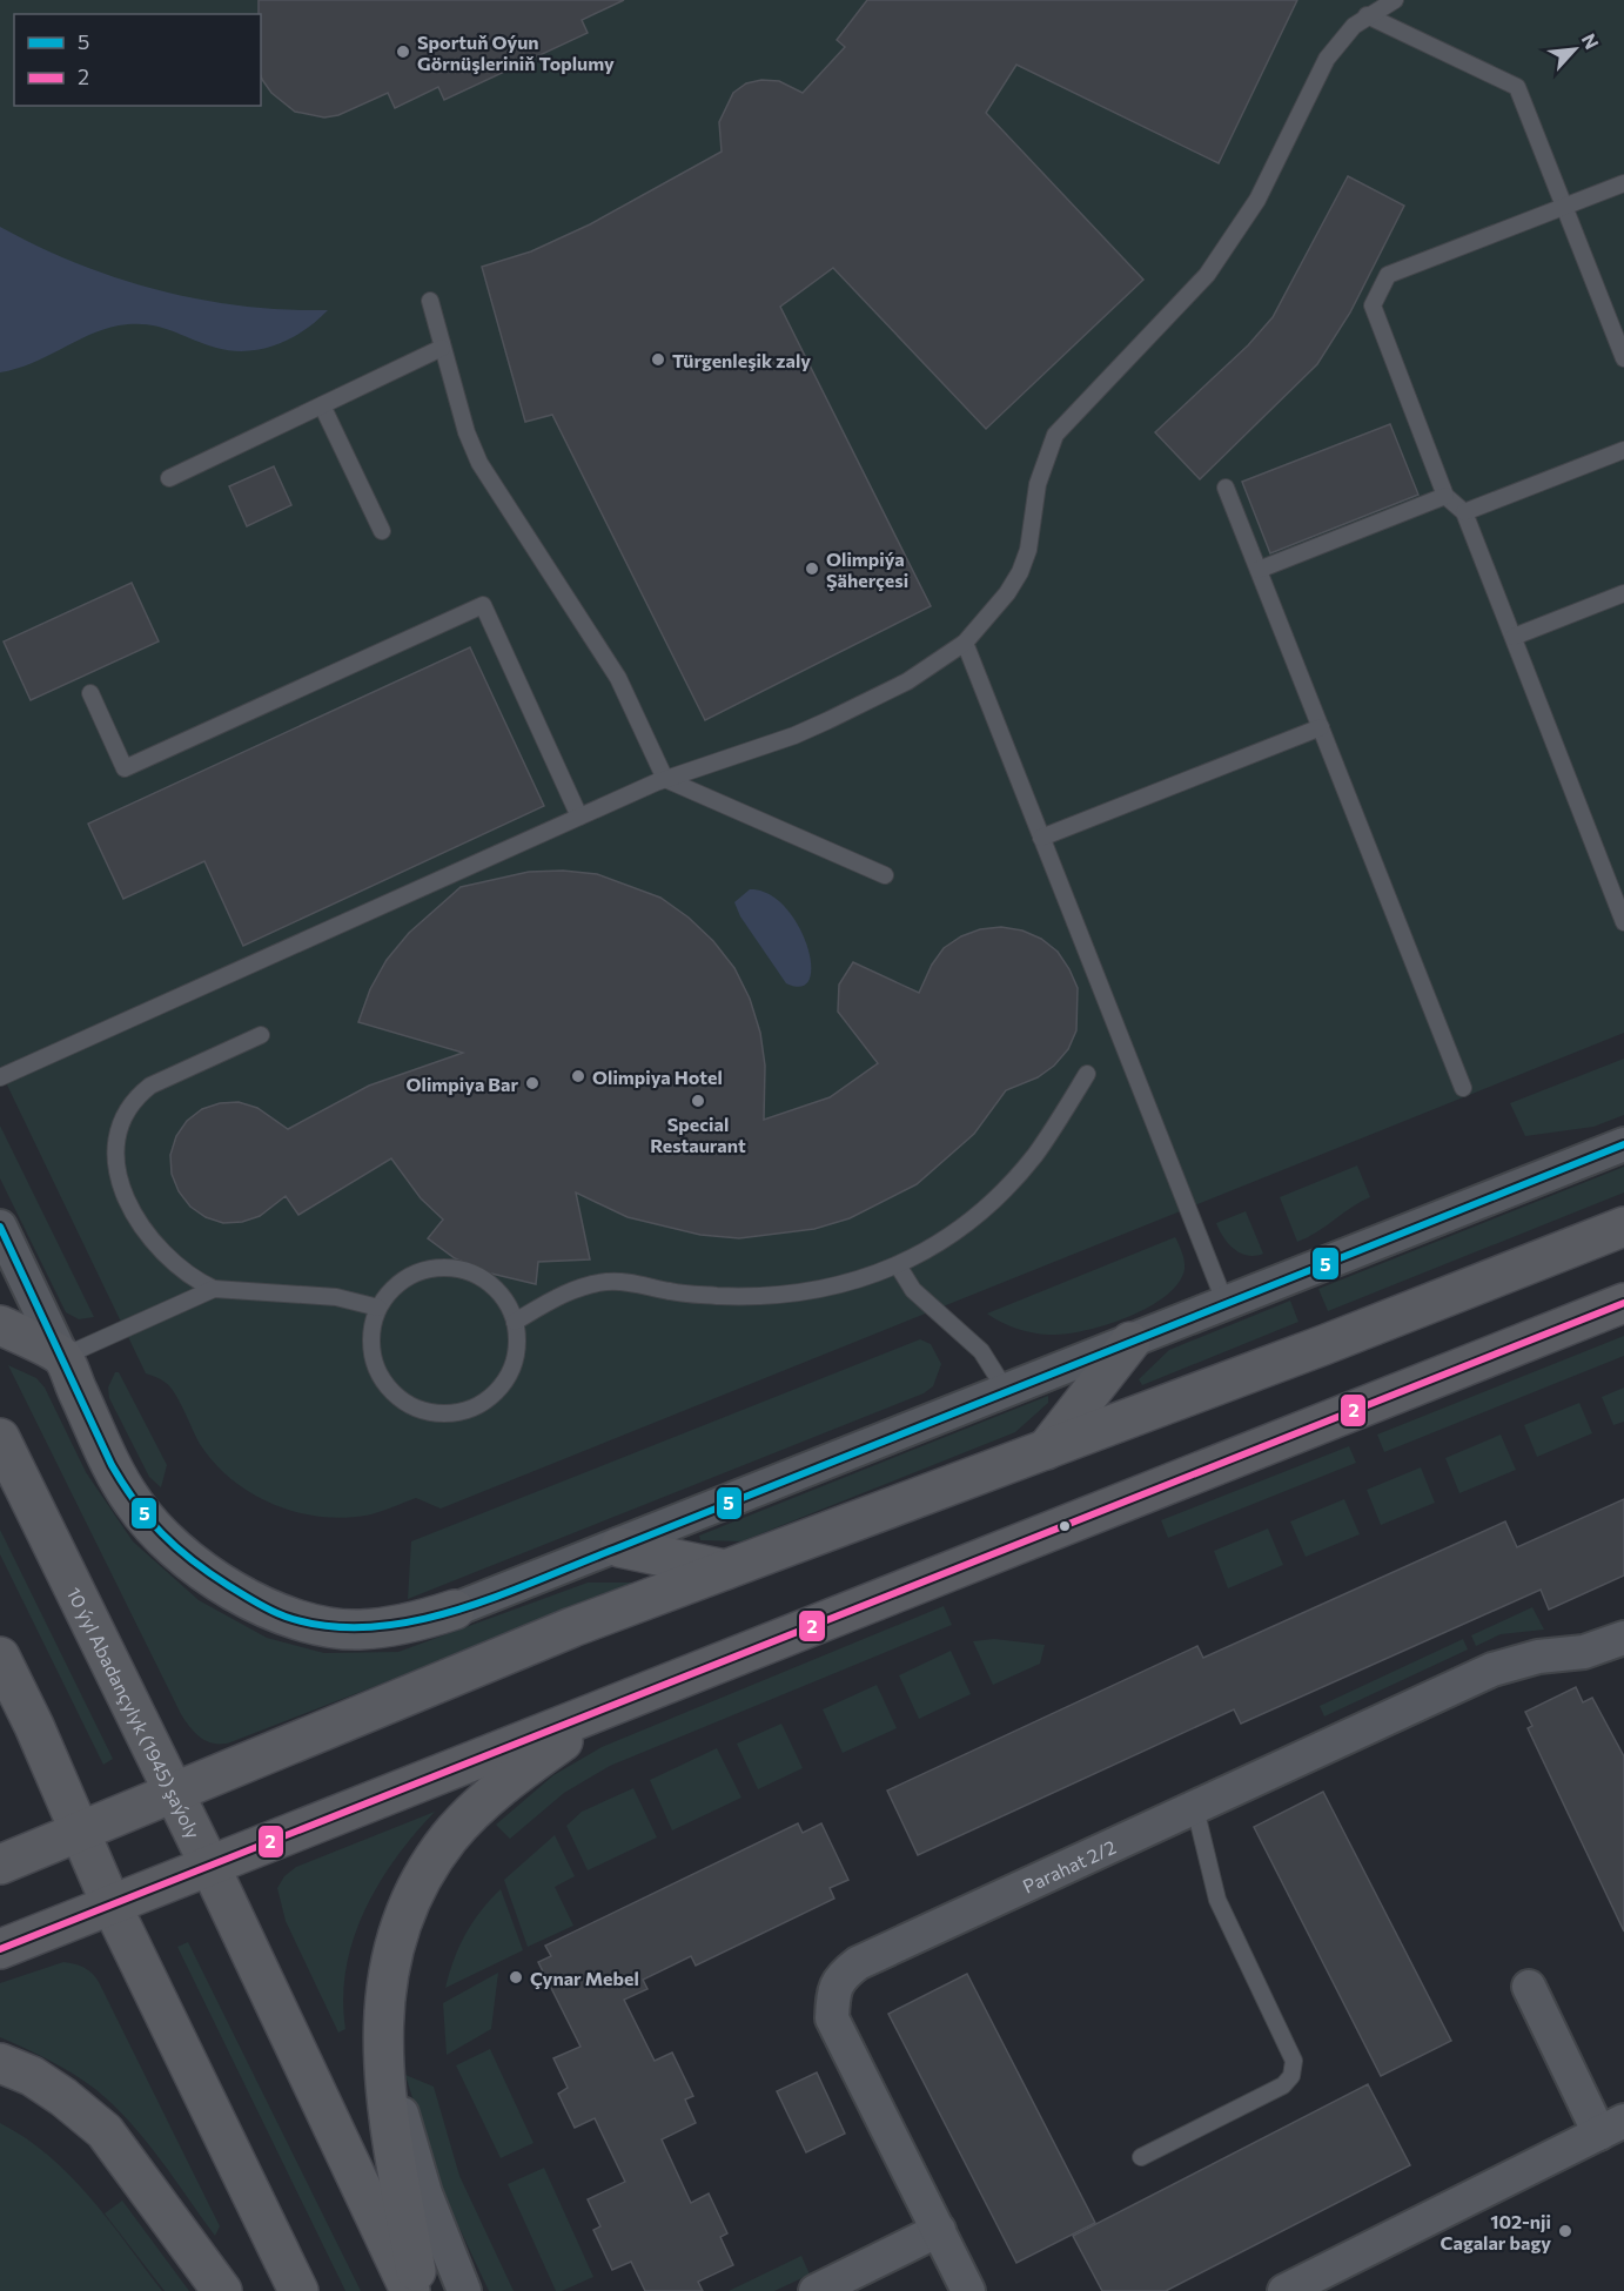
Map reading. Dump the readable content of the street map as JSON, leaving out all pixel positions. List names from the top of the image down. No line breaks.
{"streets":{"main road":["10 ýyl Abadançylyk (1945) şaýoly"],"street":["Parahat 2/2"]},"places":["Sportuň Oýun Görnüşleriniň Toplumy","Türgenleşik zaly","Olimpiýa Şäherçesi","Olimpiya Hotel","Olimpiya Bar","Special Restaurant","Çynar Mebel","102-nji Cagalar bagy"],"lines":["transit line 5","transit line 2"],"legend":["5","2"],"north":"top right"}
